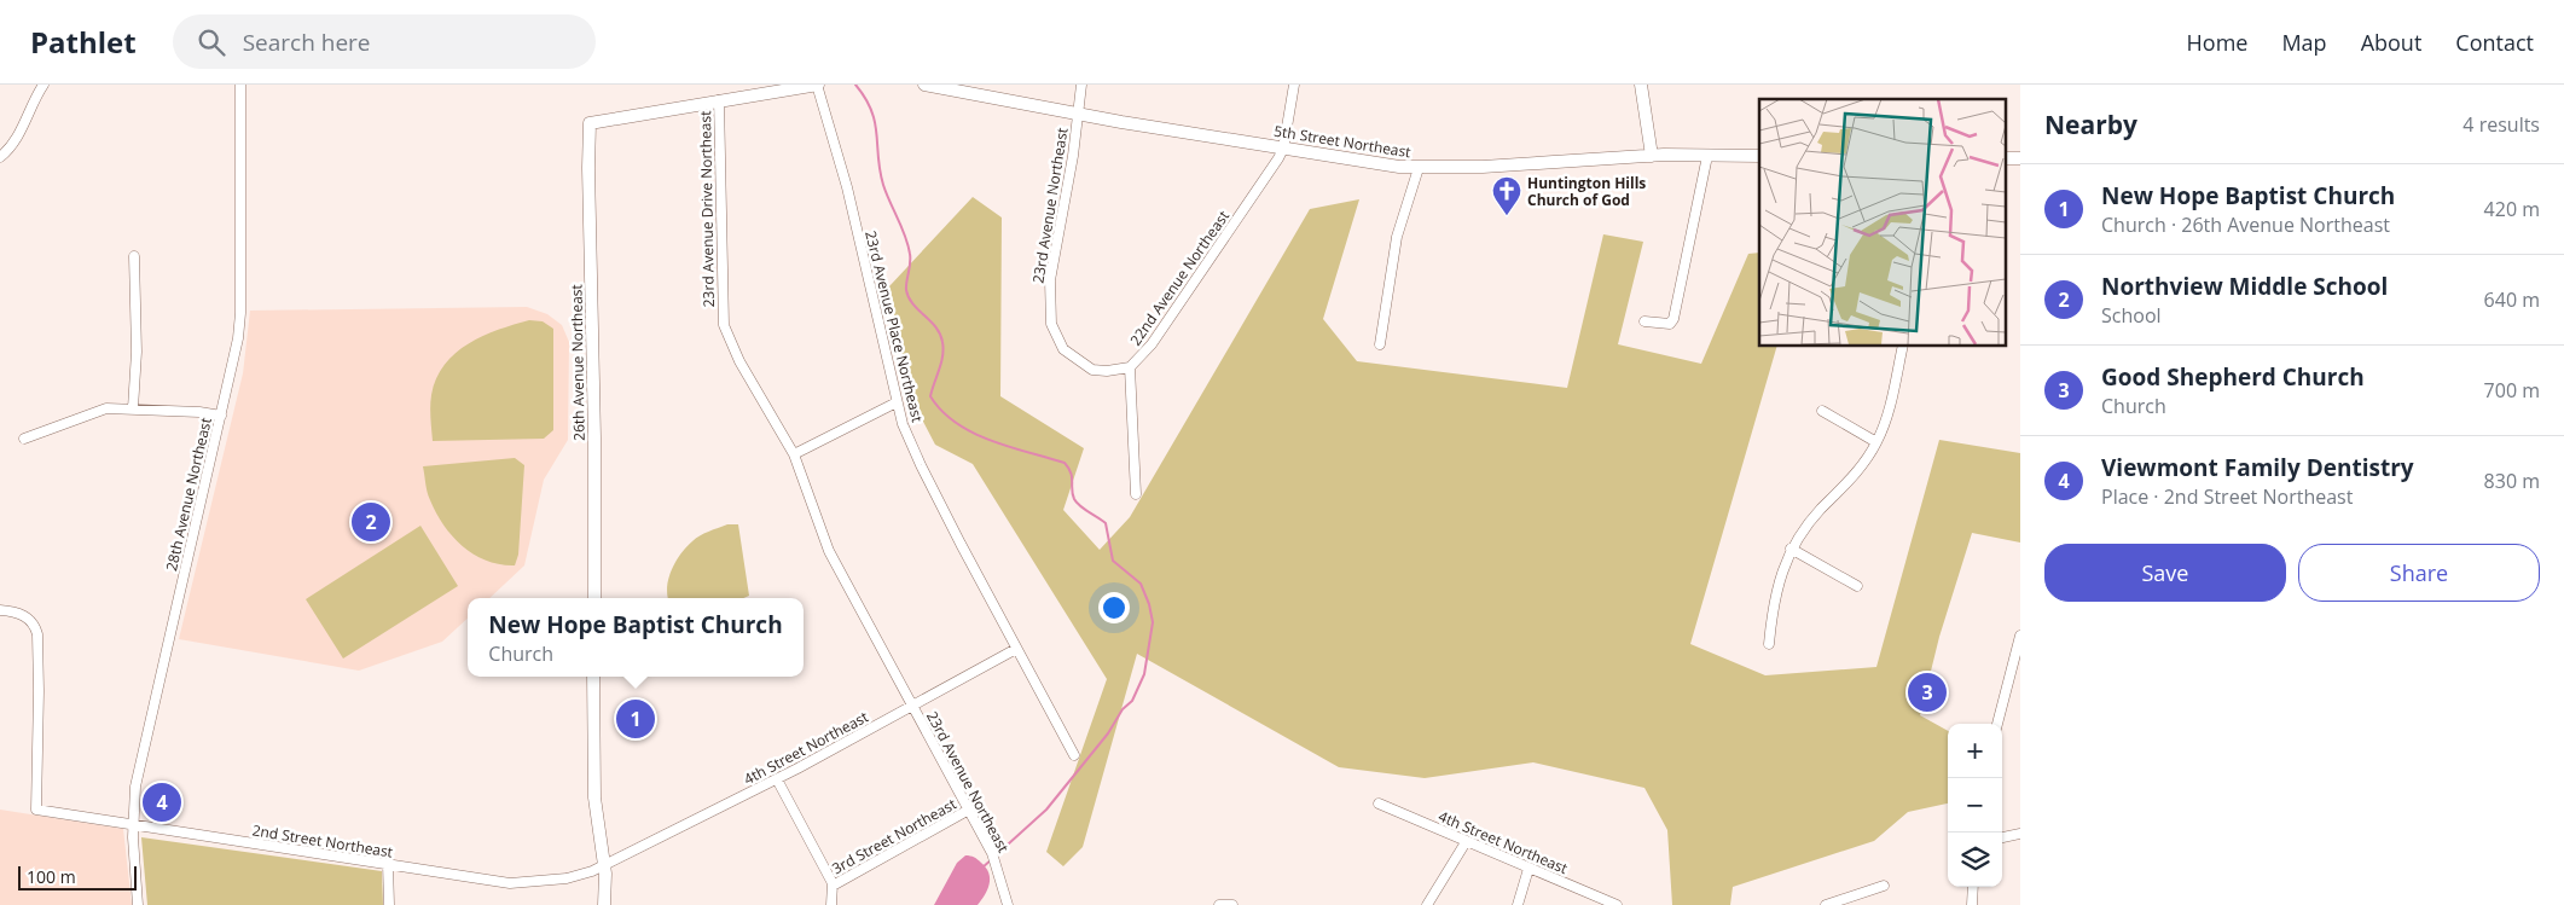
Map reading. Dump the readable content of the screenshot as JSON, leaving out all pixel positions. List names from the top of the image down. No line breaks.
{"streets":{"street":["5th Street Northeast","23rd Avenue Northeast","23rd Avenue Drive Northeast","22nd Avenue Northeast","23rd Avenue Place Northeast","26th Avenue Northeast","28th Avenue Northeast","4th Street Northeast","3rd Street Northeast","2nd Street Northeast"]},"crossings":[["5th Street Northeast","23rd Avenue Northeast"],["5th Street Northeast","22nd Avenue Northeast"],["23rd Avenue Northeast","23rd Avenue Drive Northeast"],["23rd Avenue Northeast","22nd Avenue Northeast"],["23rd Avenue Northeast","4th Street Northeast"],["23rd Avenue Northeast","3rd Street Northeast"],["23rd Avenue Drive Northeast","26th Avenue Northeast"],["23rd Avenue Drive Northeast","4th Street Northeast"],["23rd Avenue Place Northeast","4th Street Northeast"],["28th Avenue Northeast","2nd Street Northeast"],["4th Street Northeast","2nd Street Northeast"]],"places":{"church":["Huntington Hills Church of God"]},"scale_bar":"100 m","page":{"header":"Pathlet","search":"Search here","nav":["Home","Map","About","Contact"],"heading":["Nearby","4 results"],"list":[{"mark":"1","name":"New Hope Baptist Church","note":"Church · 26th Avenue Northeast","value":"420 m"},{"mark":"2","name":"Northview Middle School","note":"School","value":"640 m"},{"mark":"3","name":"Good Shepherd Church","note":"Church","value":"700 m"},{"mark":"4","name":"Viewmont Family Dentistry","note":"Place · 2nd Street Northeast","value":"830 m"}],"pins":["2","3","1","4"],"buttons":["Save","Share"],"popup":["New Hope Baptist Church","Church"],"map_buttons":["+","−"],"scale":"100 m"}}
